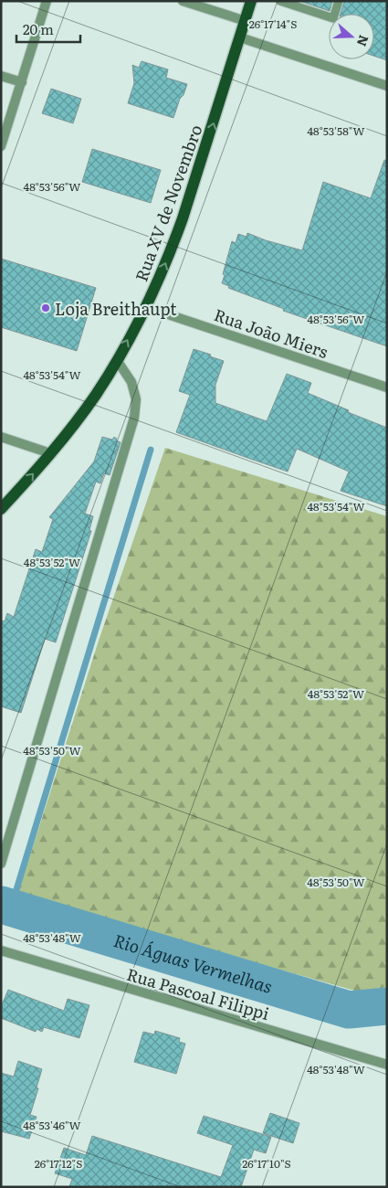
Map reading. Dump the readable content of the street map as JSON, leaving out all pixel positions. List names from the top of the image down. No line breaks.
{"streets":{"main road":["Rua XV de Novembro"],"street":["Rua João Miers","Rua Pascoal Filippi"]},"crossings":[["Rua XV de Novembro","Rua João Miers"]],"one_way":["Rua XV de Novembro"],"water":["Rio Águas Vermelhas"],"places":["Loja Breithaupt"],"scale_bar":"20 m","north":"right","coordinates":["26°17'14\"S","48°53'58\"W","48°53'56\"W","48°53'54\"W","48°53'52\"W","48°53'50\"W","48°53'48\"W","48°53'46\"W","26°17'12\"S","26°17'10\"S"]}
